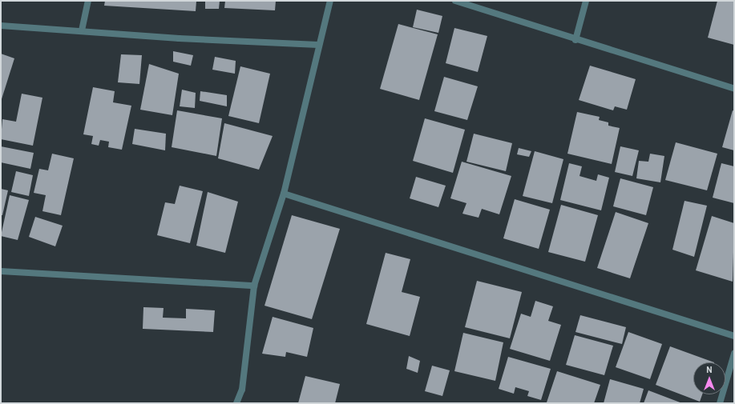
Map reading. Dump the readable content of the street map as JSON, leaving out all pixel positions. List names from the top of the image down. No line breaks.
{"north":"top"}
